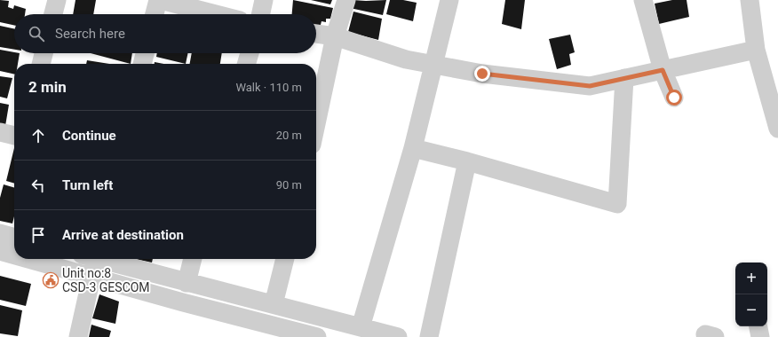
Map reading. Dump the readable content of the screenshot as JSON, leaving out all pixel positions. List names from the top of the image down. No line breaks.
{"places":{"public building":["Unit no:8 CSD-3 GESCOM"]},"page":{"search":"Search here","heading":["2 min","Walk · 110 m"],"list":[["Continue","20 m"],["Turn left","90 m"],"Arrive at destination"],"map_buttons":["+","−"]}}
